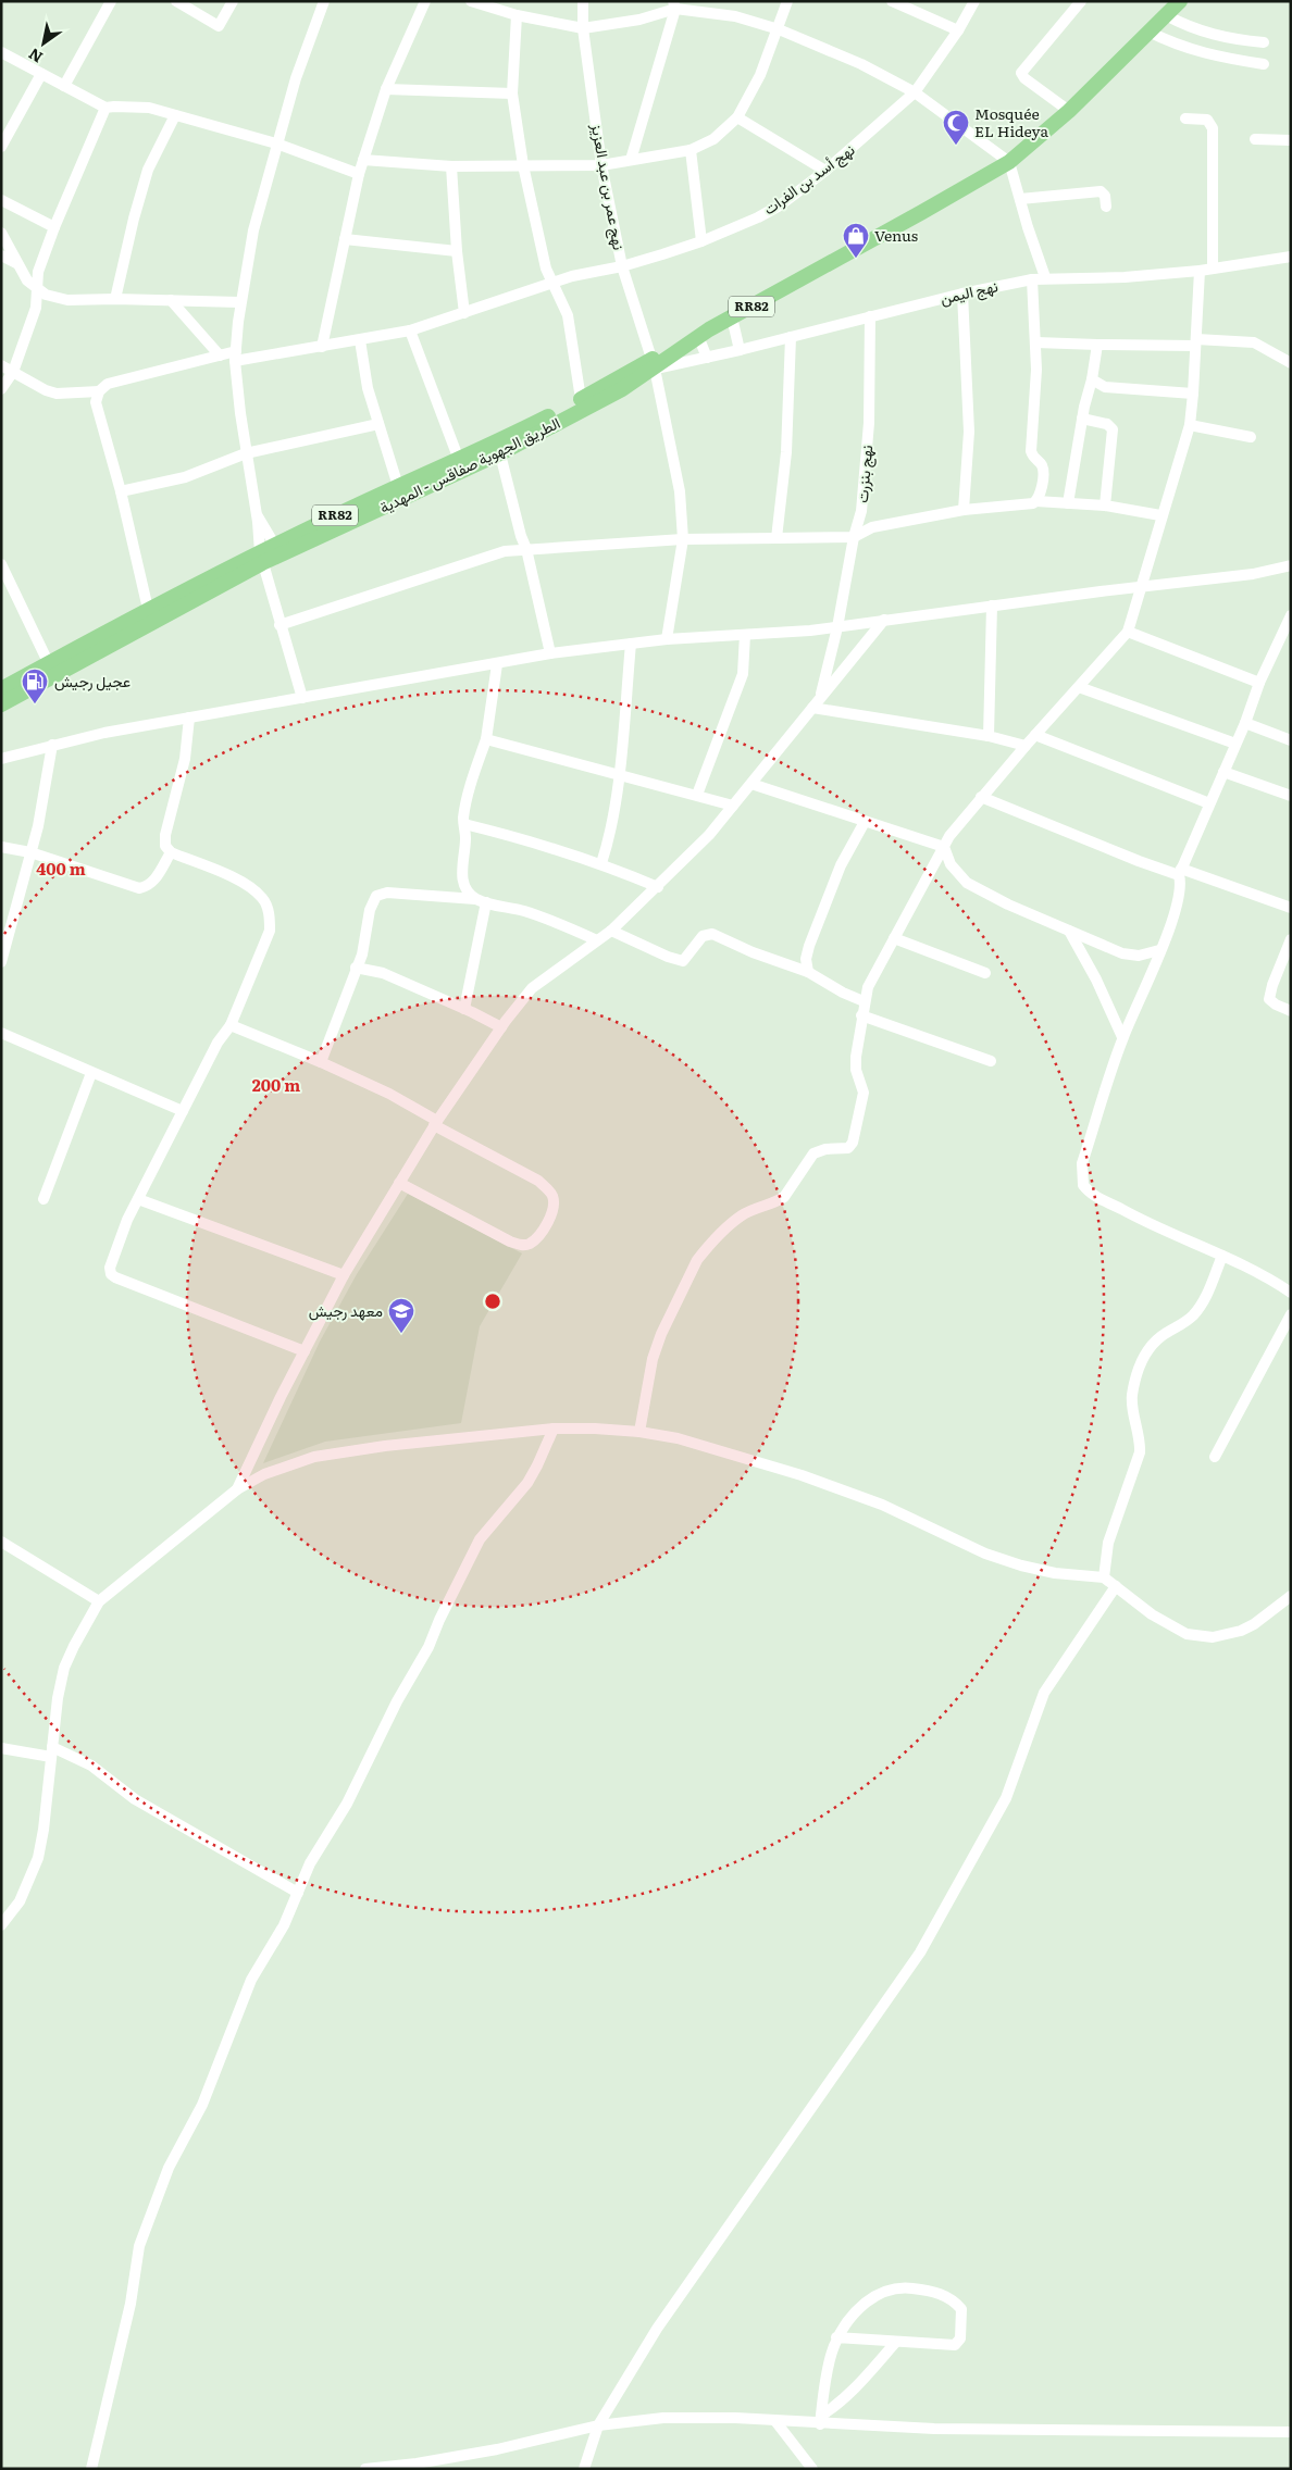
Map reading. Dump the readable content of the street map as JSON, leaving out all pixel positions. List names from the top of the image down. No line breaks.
{"streets":{"main road":["RR82","الطريق الجهوية صفاقس - المهدية"],"street":["نهج أسد بن الفرات","نهج عمر بن عبد العزيز","نهج اليمن","نهج بنزرت"]},"crossings":[["نهج أسد بن الفرات","نهج عمر بن عبد العزيز"],["نهج عمر بن عبد العزيز","نهج اليمن"],["نهج عمر بن عبد العزيز","الطريق الجهوية صفاقس - المهدية"],["نهج اليمن","الطريق الجهوية صفاقس - المهدية"],["نهج اليمن","نهج بنزرت"]],"places":{"mosque":["Mosquée EL Hideya"],"shop":["Venus"],"fuel station":["عجيل رجيش"],"school or university":["معهد رجيش"]},"north":"bottom left","rings":["400 m","200 m"]}
